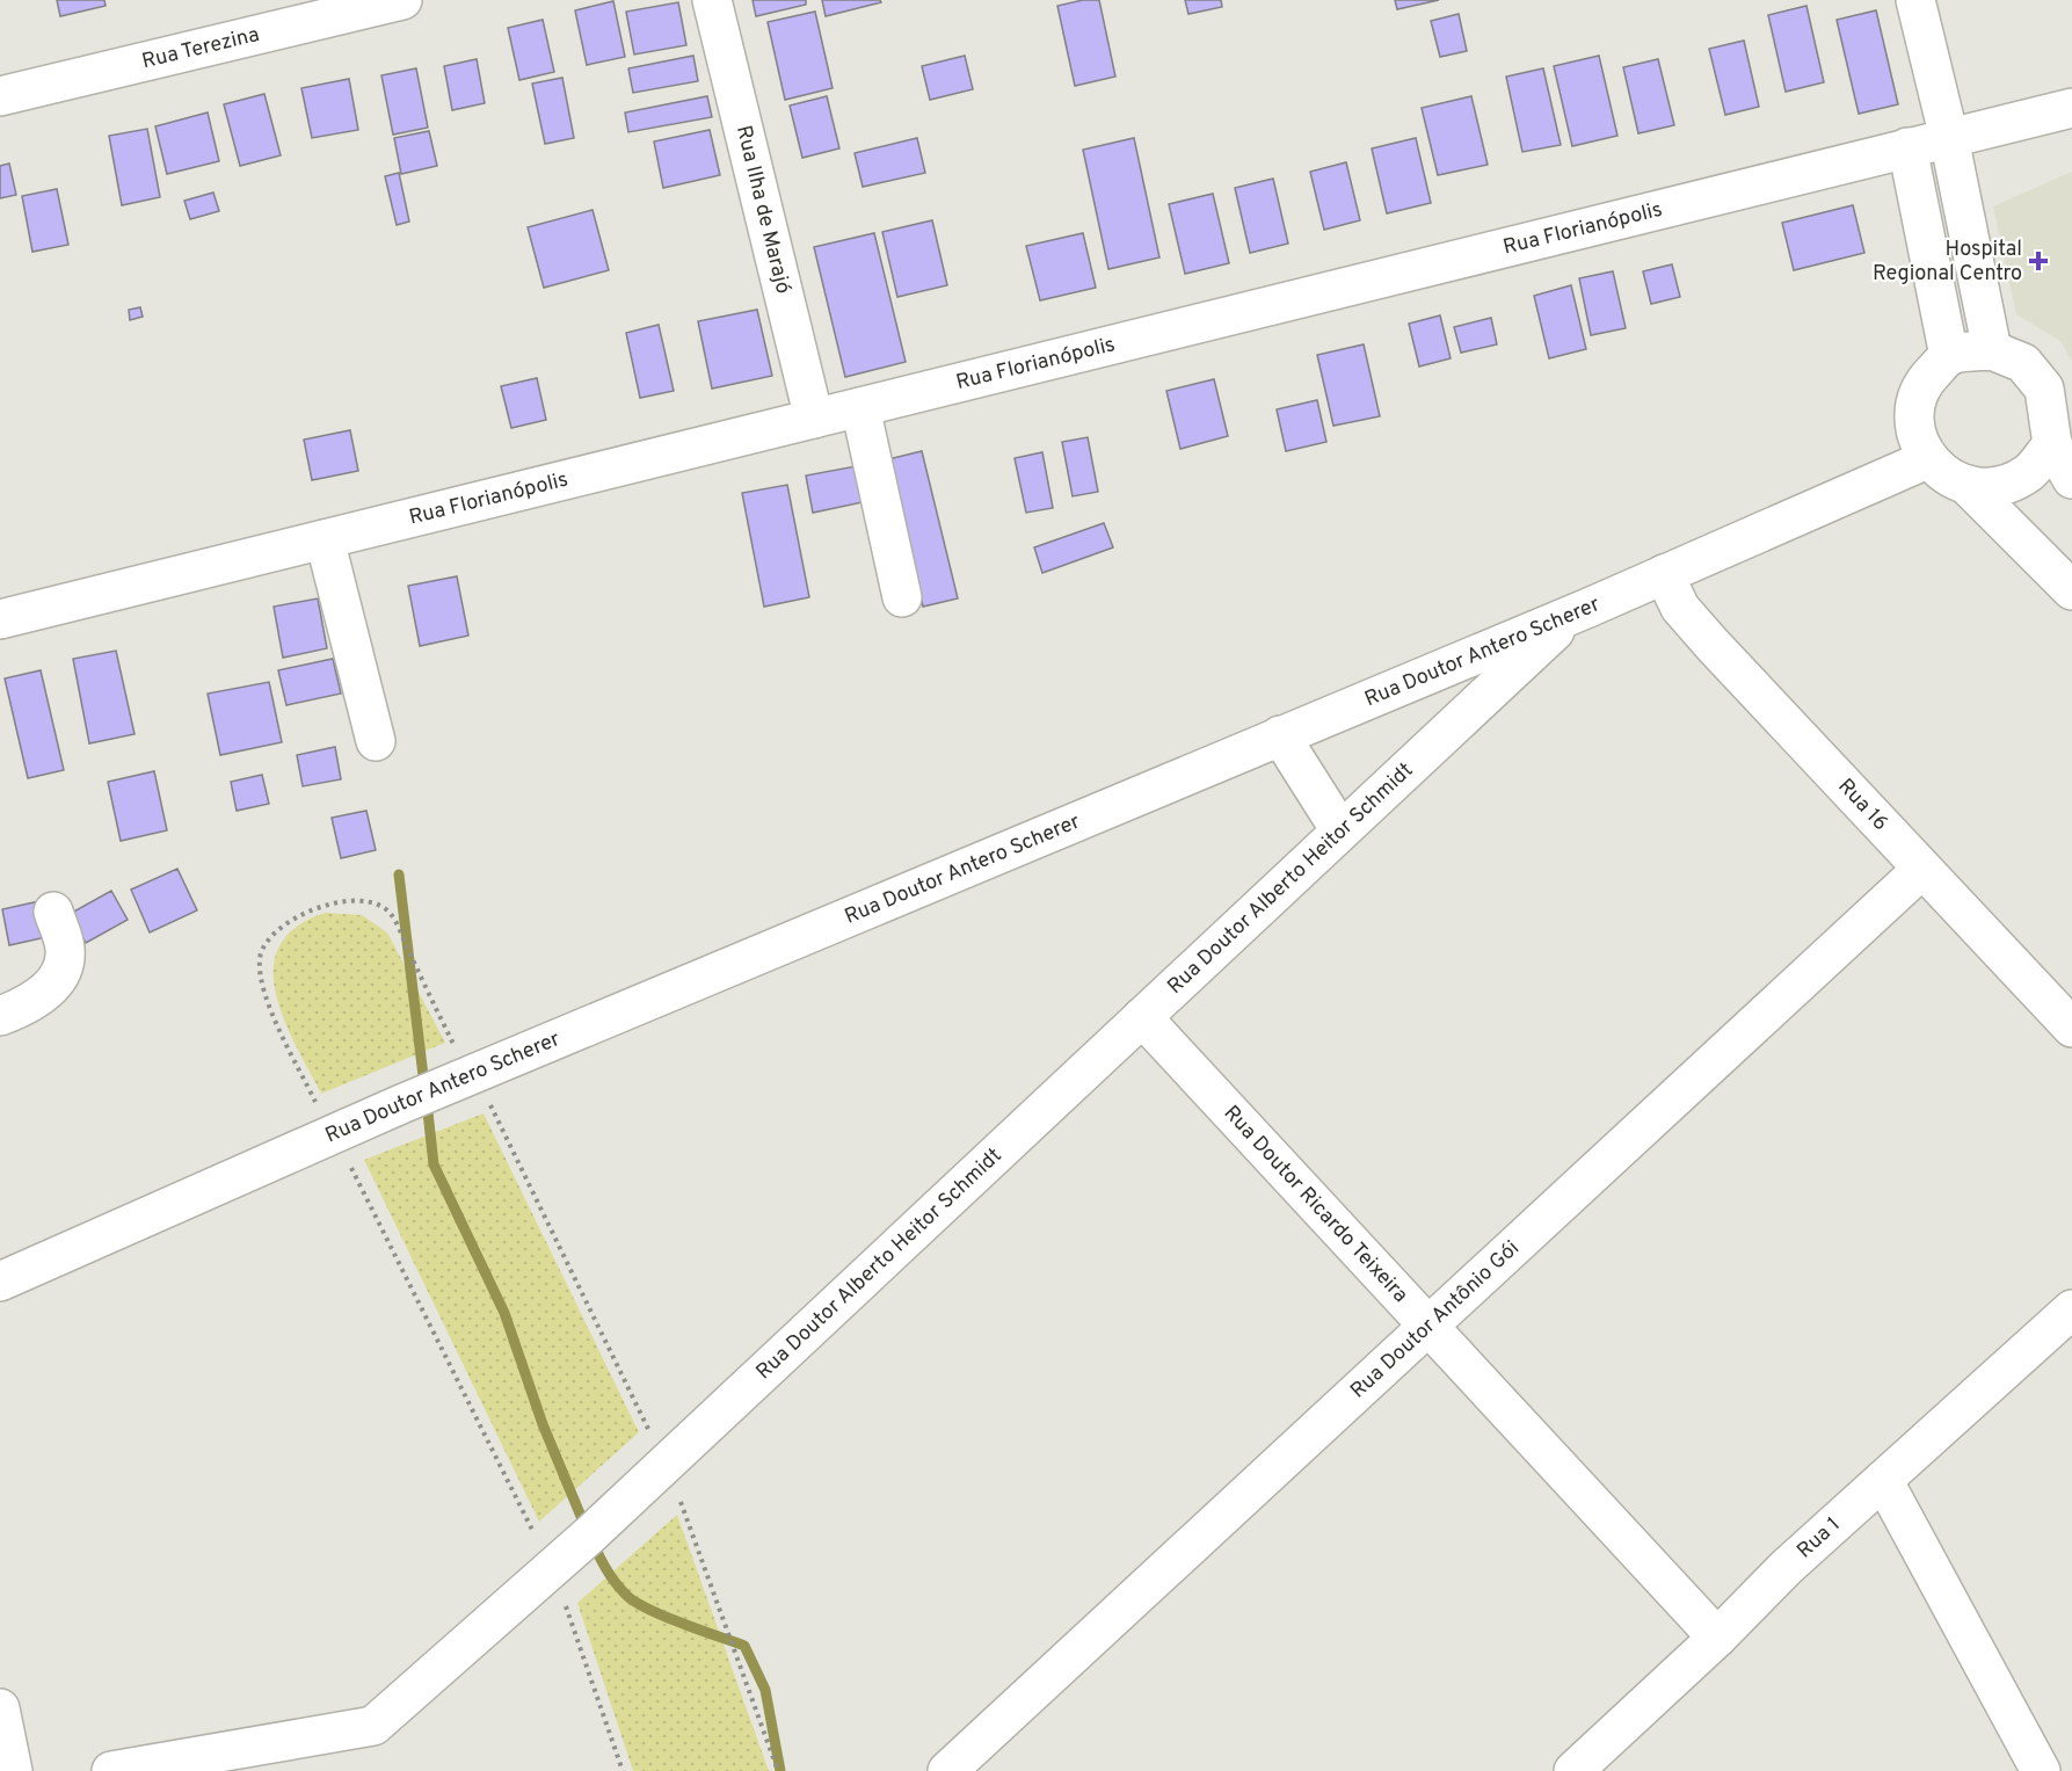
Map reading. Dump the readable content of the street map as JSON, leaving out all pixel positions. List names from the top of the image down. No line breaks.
{"streets":{"street":["Rua Terezina","Rua Ilha de Marajó","Rua Florianópolis","Rua Doutor Antero Scherer","Rua 16","Rua Doutor Alberto Heitor Schmidt","Rua Doutor Ricardo Teixeira","Rua Doutor Antônio Gói","Rua 1"]},"crossings":[["Rua Ilha de Marajó","Rua Florianópolis"],["Rua Doutor Antero Scherer","Rua 16"],["Rua Doutor Antero Scherer","Rua Doutor Alberto Heitor Schmidt"],["Rua 16","Rua Doutor Antônio Gói"],["Rua Doutor Alberto Heitor Schmidt","Rua Doutor Ricardo Teixeira"],["Rua Doutor Ricardo Teixeira","Rua Doutor Antônio Gói"],["Rua Doutor Ricardo Teixeira","Rua 1"]],"places":{"health":["Hospital Regional Centro"]}}
